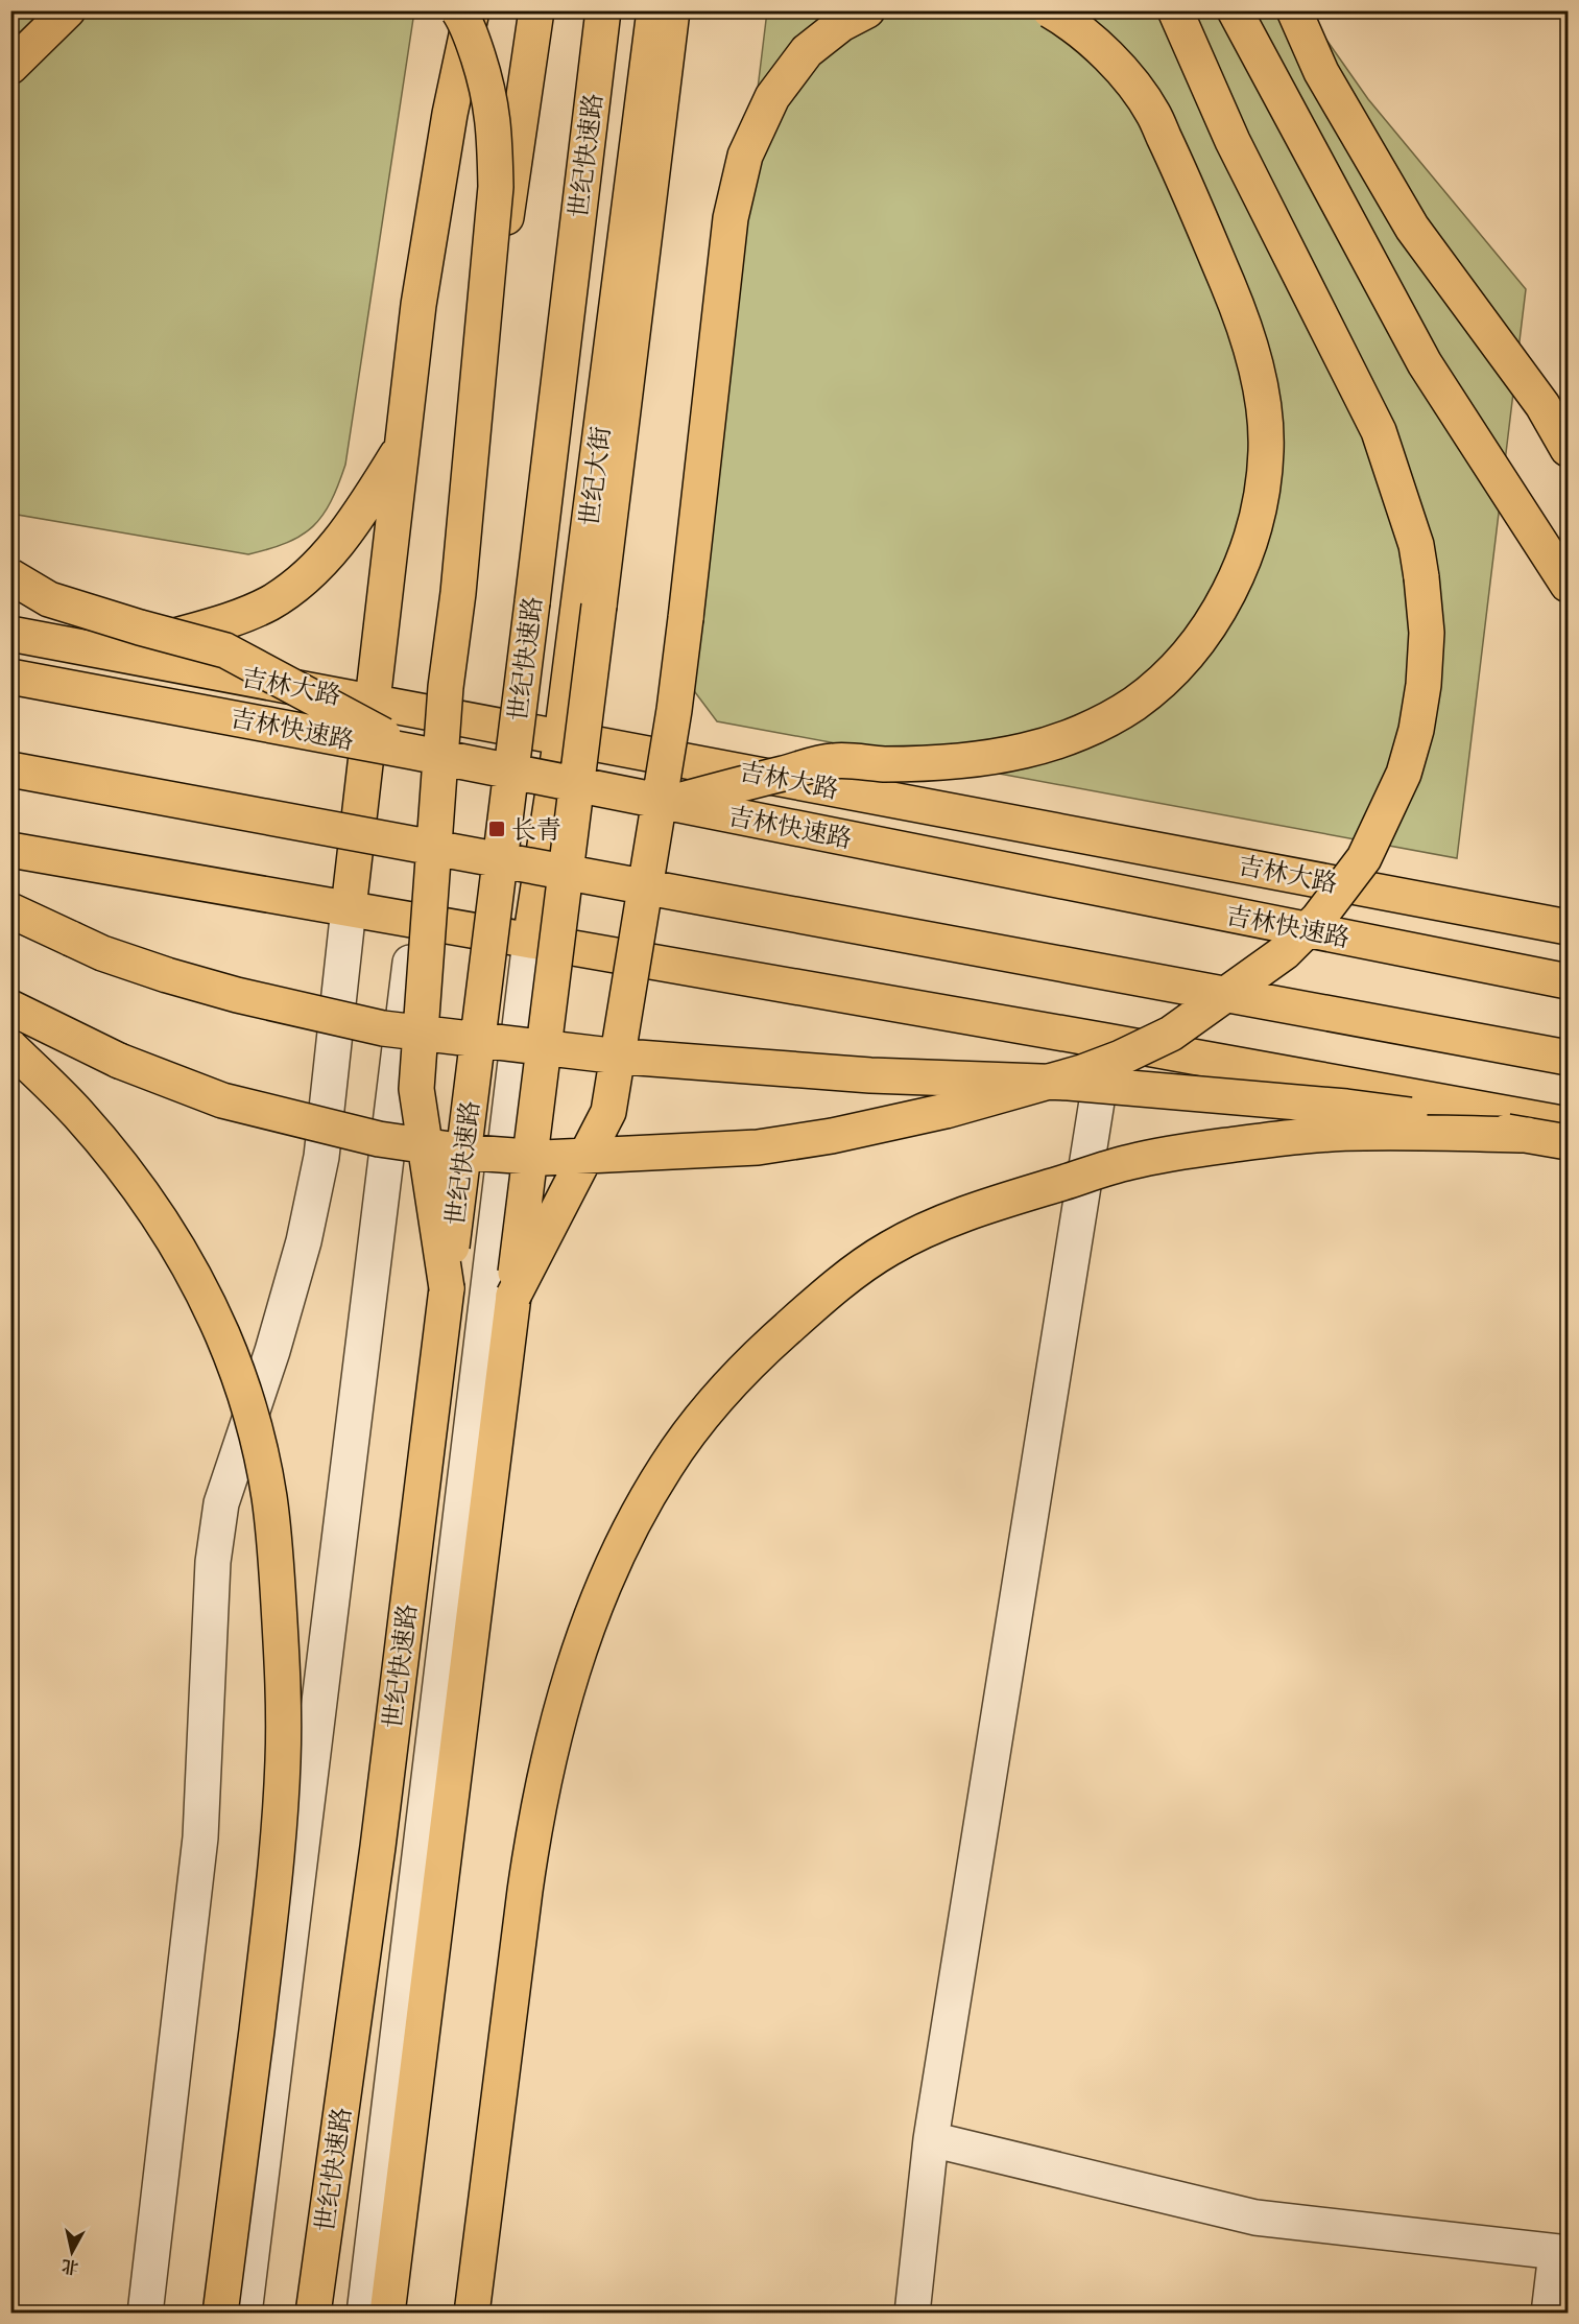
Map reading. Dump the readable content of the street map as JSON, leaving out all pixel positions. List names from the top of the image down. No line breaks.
{"streets":{"main road":["世纪快速路","世纪大街","吉林大路","吉林快速路"]},"crossings":[["世纪大街","吉林大路"]],"places":{"transit":["长青"]},"north":"bottom"}
